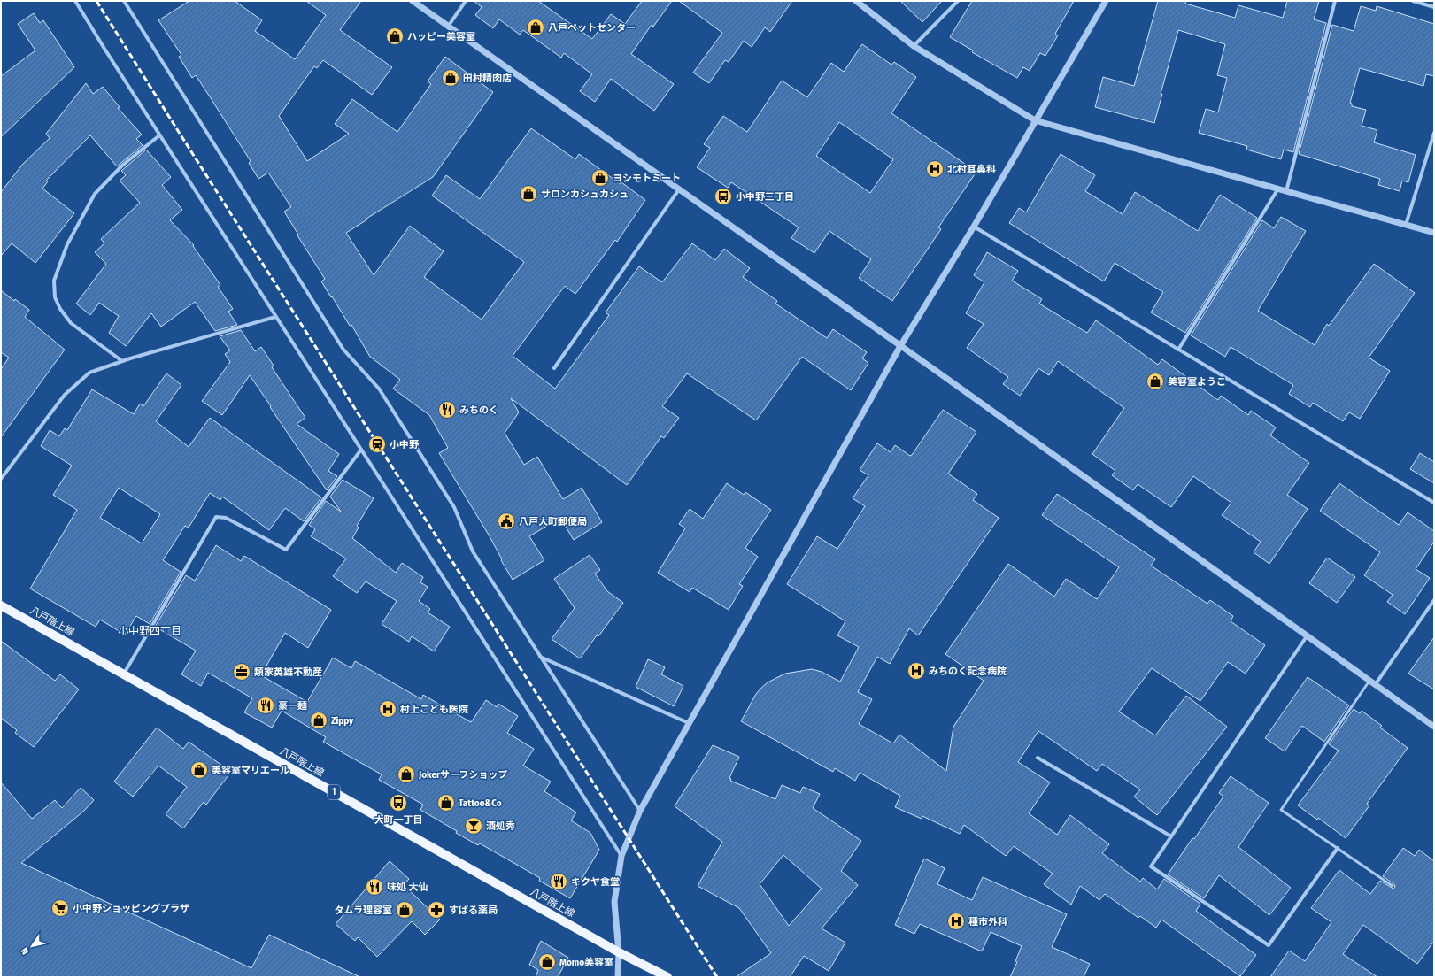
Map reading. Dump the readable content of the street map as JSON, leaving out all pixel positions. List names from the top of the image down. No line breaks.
{"streets":{"main road":["八戸階上線","1"]},"districts":["小中野四丁目"],"places":{"shop":["八戸ペットセンター","ハッピー美容室","田村精肉店","ヨシモトミート","サロンカシュカシュ","美容室ようこ","Zippy","美容室マリエール","Jokerサーフショップ","Tattoo&Co","タムラ理容室","Momo美容室"],"hospital":["北村耳鼻科","みちのく記念病院","村上こども医院","種市外科"],"bus stop":["小中野三丁目","大町一丁目"],"restaurant":["みちのく","豪一麺","キクヤ食堂","味処 大仙"],"station":["小中野"],"public building":["八戸大町郵便局"],"office":["類家英雄不動産"],"bar":["酒処秀"],"supermarket":["小中野ショッピングプラザ"],"pharmacy":["すばる薬局"]},"north":"bottom left"}
